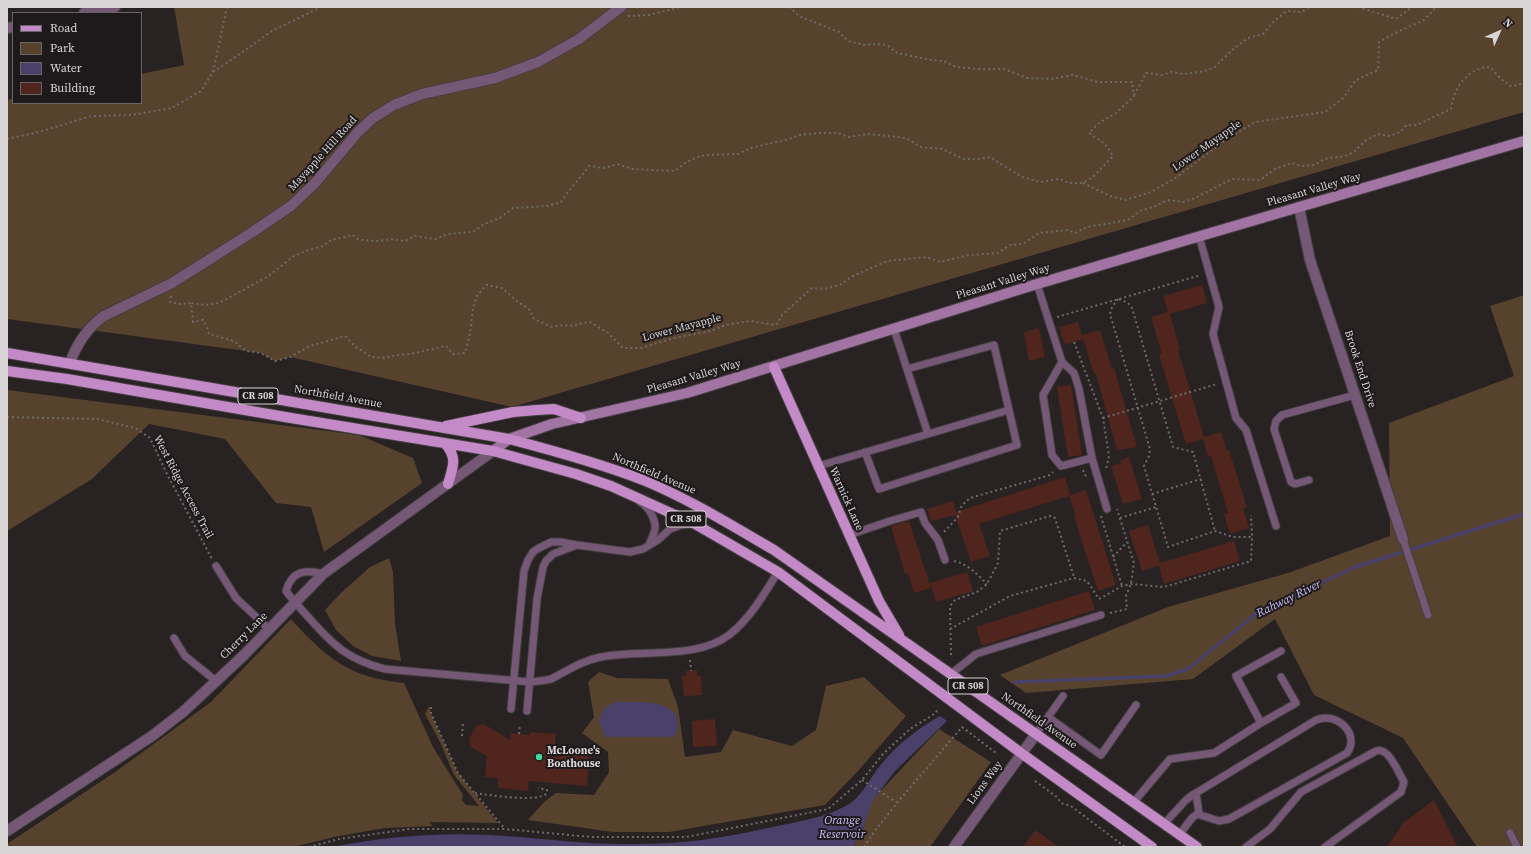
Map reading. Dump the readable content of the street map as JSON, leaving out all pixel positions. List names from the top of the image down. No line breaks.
{"streets":{"main road":["Pleasant Valley Way","CR 508","Northfield Avenue","Warnick Lane"],"street":["Mayapple Hill Road","Brook End Drive","Cherry Lane","Lions Way"],"path":["Lower Mayapple","West Ridge Access Trail"]},"crossings":[["Mayapple Hill Road","Northfield Avenue"],["Pleasant Valley Way","Brook End Drive"],["Pleasant Valley Way","CR 508"],["Pleasant Valley Way","Northfield Avenue"],["Pleasant Valley Way","Warnick Lane"],["Pleasant Valley Way","Cherry Lane"],["CR 508","Cherry Lane"],["CR 508","Lions Way"],["Northfield Avenue","Warnick Lane"],["Northfield Avenue","Lions Way"]],"water":["Rahway River","Orange Reservoir"],"places":["McLoone's Boathouse"],"legend":["Road","Park","Water","Building"],"north":"top right"}
